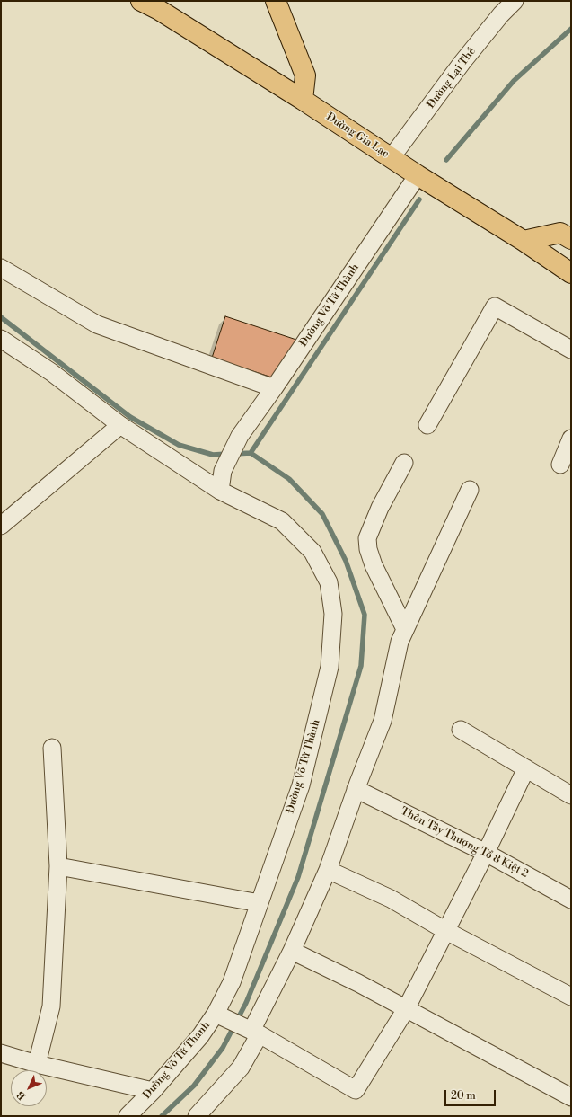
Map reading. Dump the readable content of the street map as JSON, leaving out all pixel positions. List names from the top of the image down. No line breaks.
{"streets":{"main road":["Đường Gia Lạc"],"street":["Đường Lại Thế","Đường Võ Tử Thành","Thôn Tây Thượng Tổ 8 Kiệt 2"]},"crossings":[["Đường Lại Thế","Đường Gia Lạc"],["Đường Gia Lạc","Đường Võ Tử Thành"]],"scale_bar":"20 m","north":"bottom left"}
